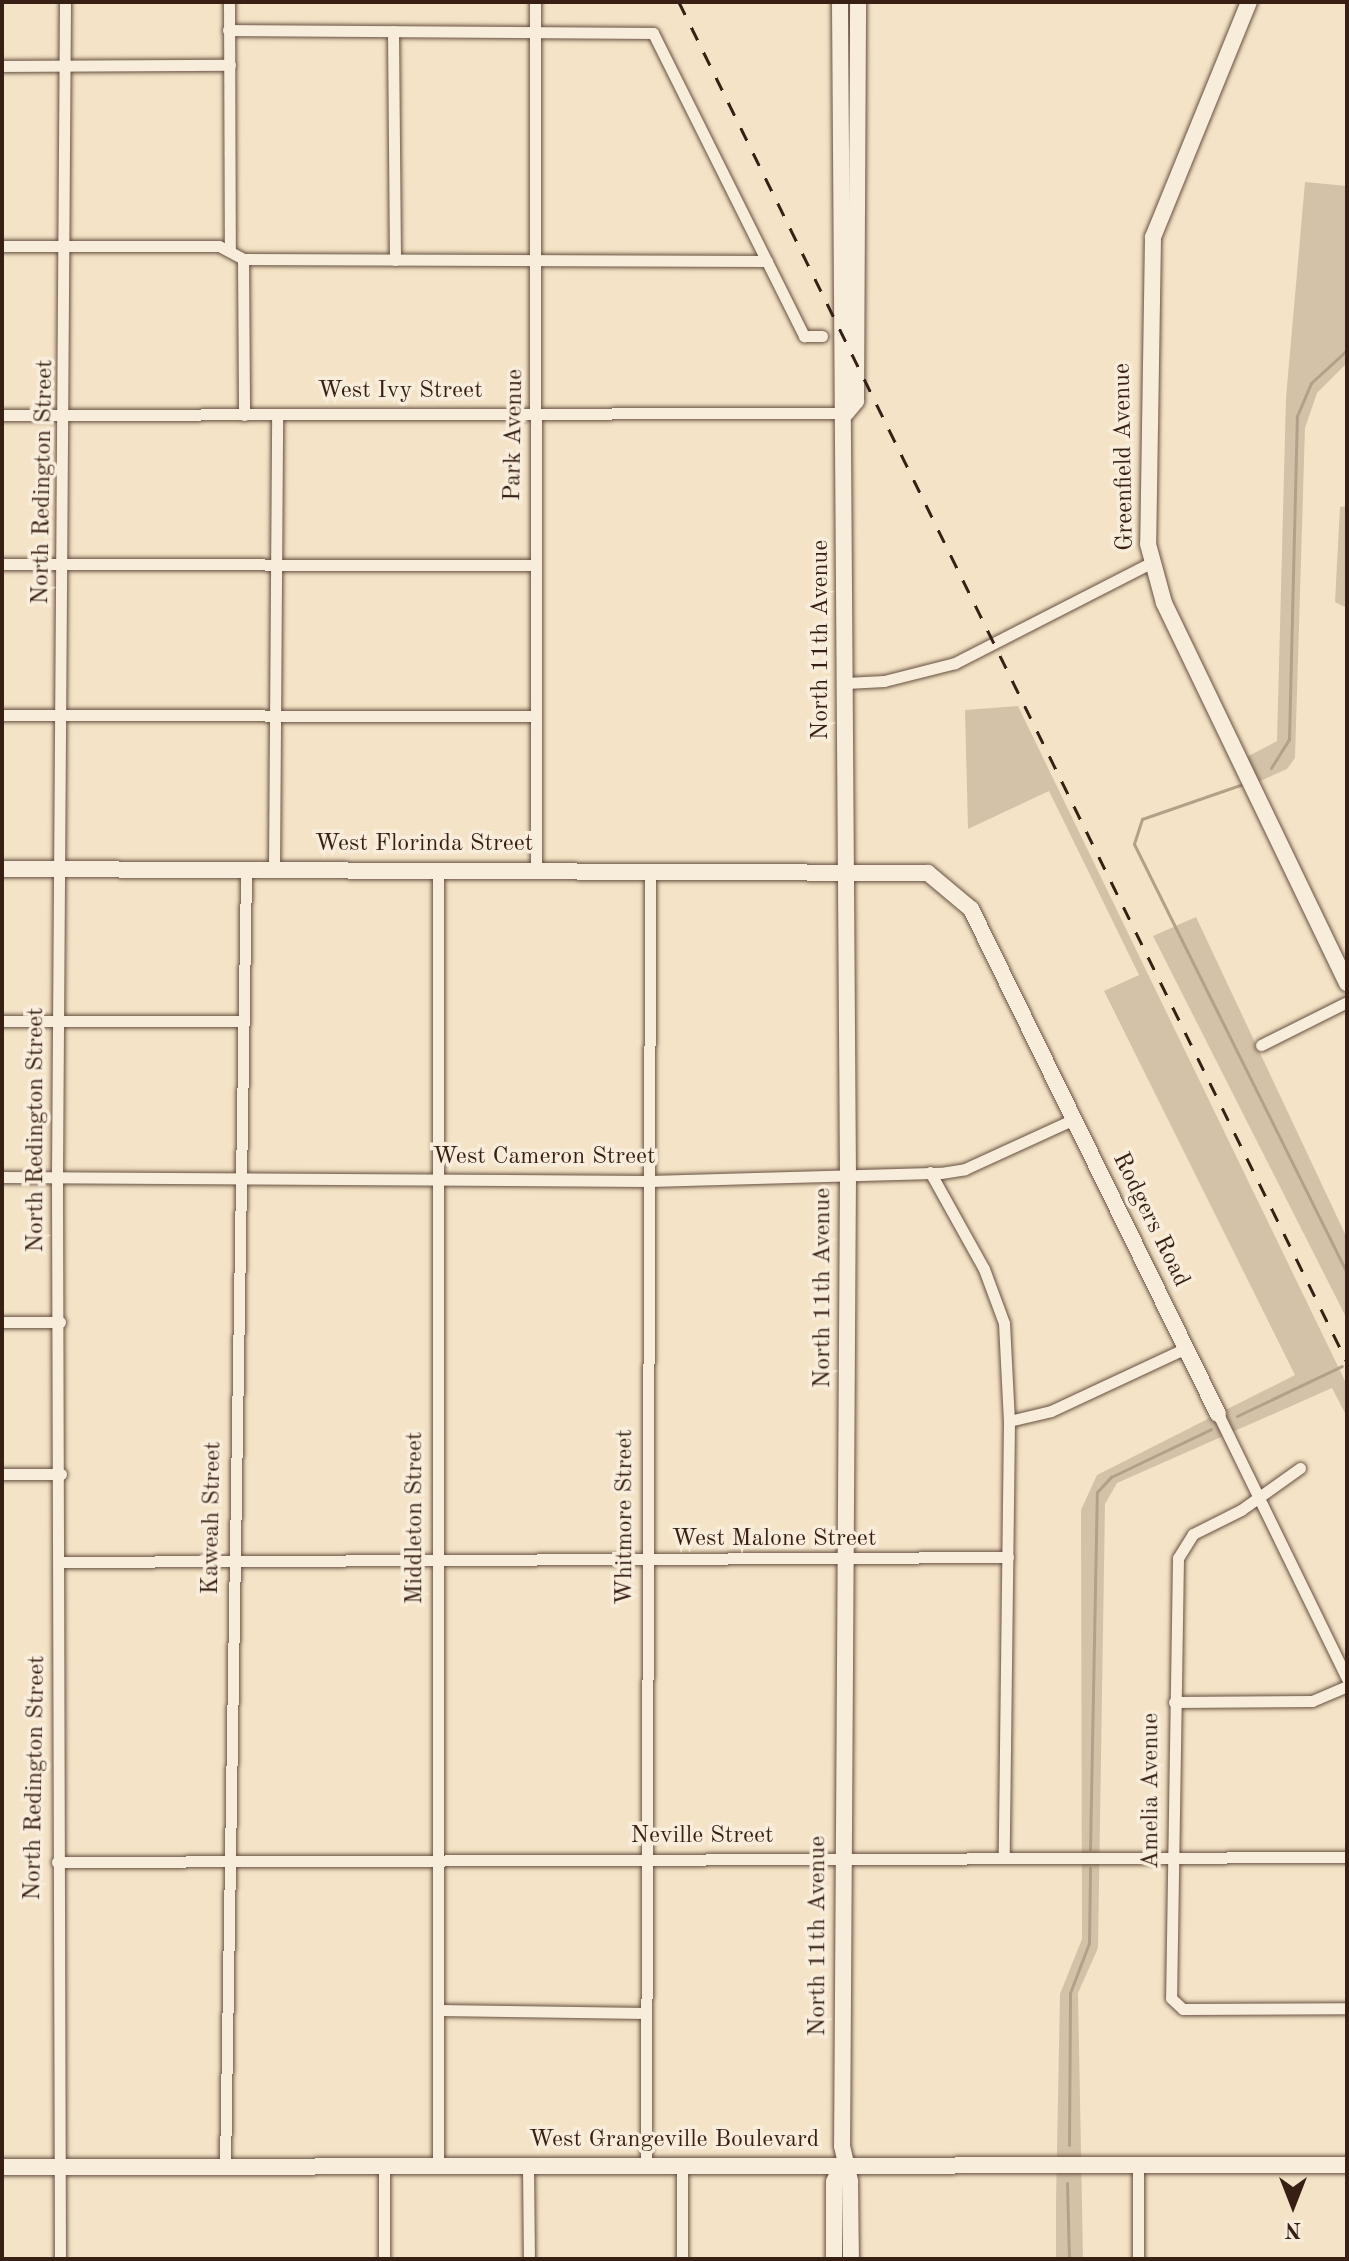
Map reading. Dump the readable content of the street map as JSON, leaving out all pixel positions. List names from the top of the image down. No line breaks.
{"streets":{"main road":["Greenfield Avenue","North 11th Avenue","West Florinda Street","Rodgers Road","West Grangeville Boulevard"],"street":["West Ivy Street","Park Avenue","North Redington Street","West Cameron Street","Whitmore Street","Kaweah Street","Middleton Street","West Malone Street","Amelia Avenue","Neville Street"]},"crossings":[["West Ivy Street","Park Avenue"],["West Ivy Street","North Redington Street"],["West Ivy Street","North 11th Avenue"],["Park Avenue","West Florinda Street"],["North Redington Street","West Florinda Street"],["North Redington Street","West Cameron Street"],["North Redington Street","West Malone Street"],["North Redington Street","Neville Street"],["North Redington Street","West Grangeville Boulevard"],["North 11th Avenue","West Florinda Street"],["North 11th Avenue","West Cameron Street"],["North 11th Avenue","Rodgers Road"],["North 11th Avenue","West Malone Street"],["North 11th Avenue","Neville Street"],["North 11th Avenue","West Grangeville Boulevard"],["West Florinda Street","Rodgers Road"],["West Florinda Street","Whitmore Street"],["West Florinda Street","Kaweah Street"],["West Florinda Street","Middleton Street"],["West Cameron Street","Rodgers Road"],["West Cameron Street","Whitmore Street"],["West Cameron Street","Kaweah Street"],["West Cameron Street","Middleton Street"],["Rodgers Road","Amelia Avenue"],["Whitmore Street","West Malone Street"],["Whitmore Street","Neville Street"],["Whitmore Street","West Grangeville Boulevard"],["Kaweah Street","West Malone Street"],["Kaweah Street","Neville Street"],["Kaweah Street","West Grangeville Boulevard"],["Middleton Street","West Malone Street"],["Middleton Street","Neville Street"],["Middleton Street","West Grangeville Boulevard"],["Amelia Avenue","Neville Street"]],"north":"bottom"}
